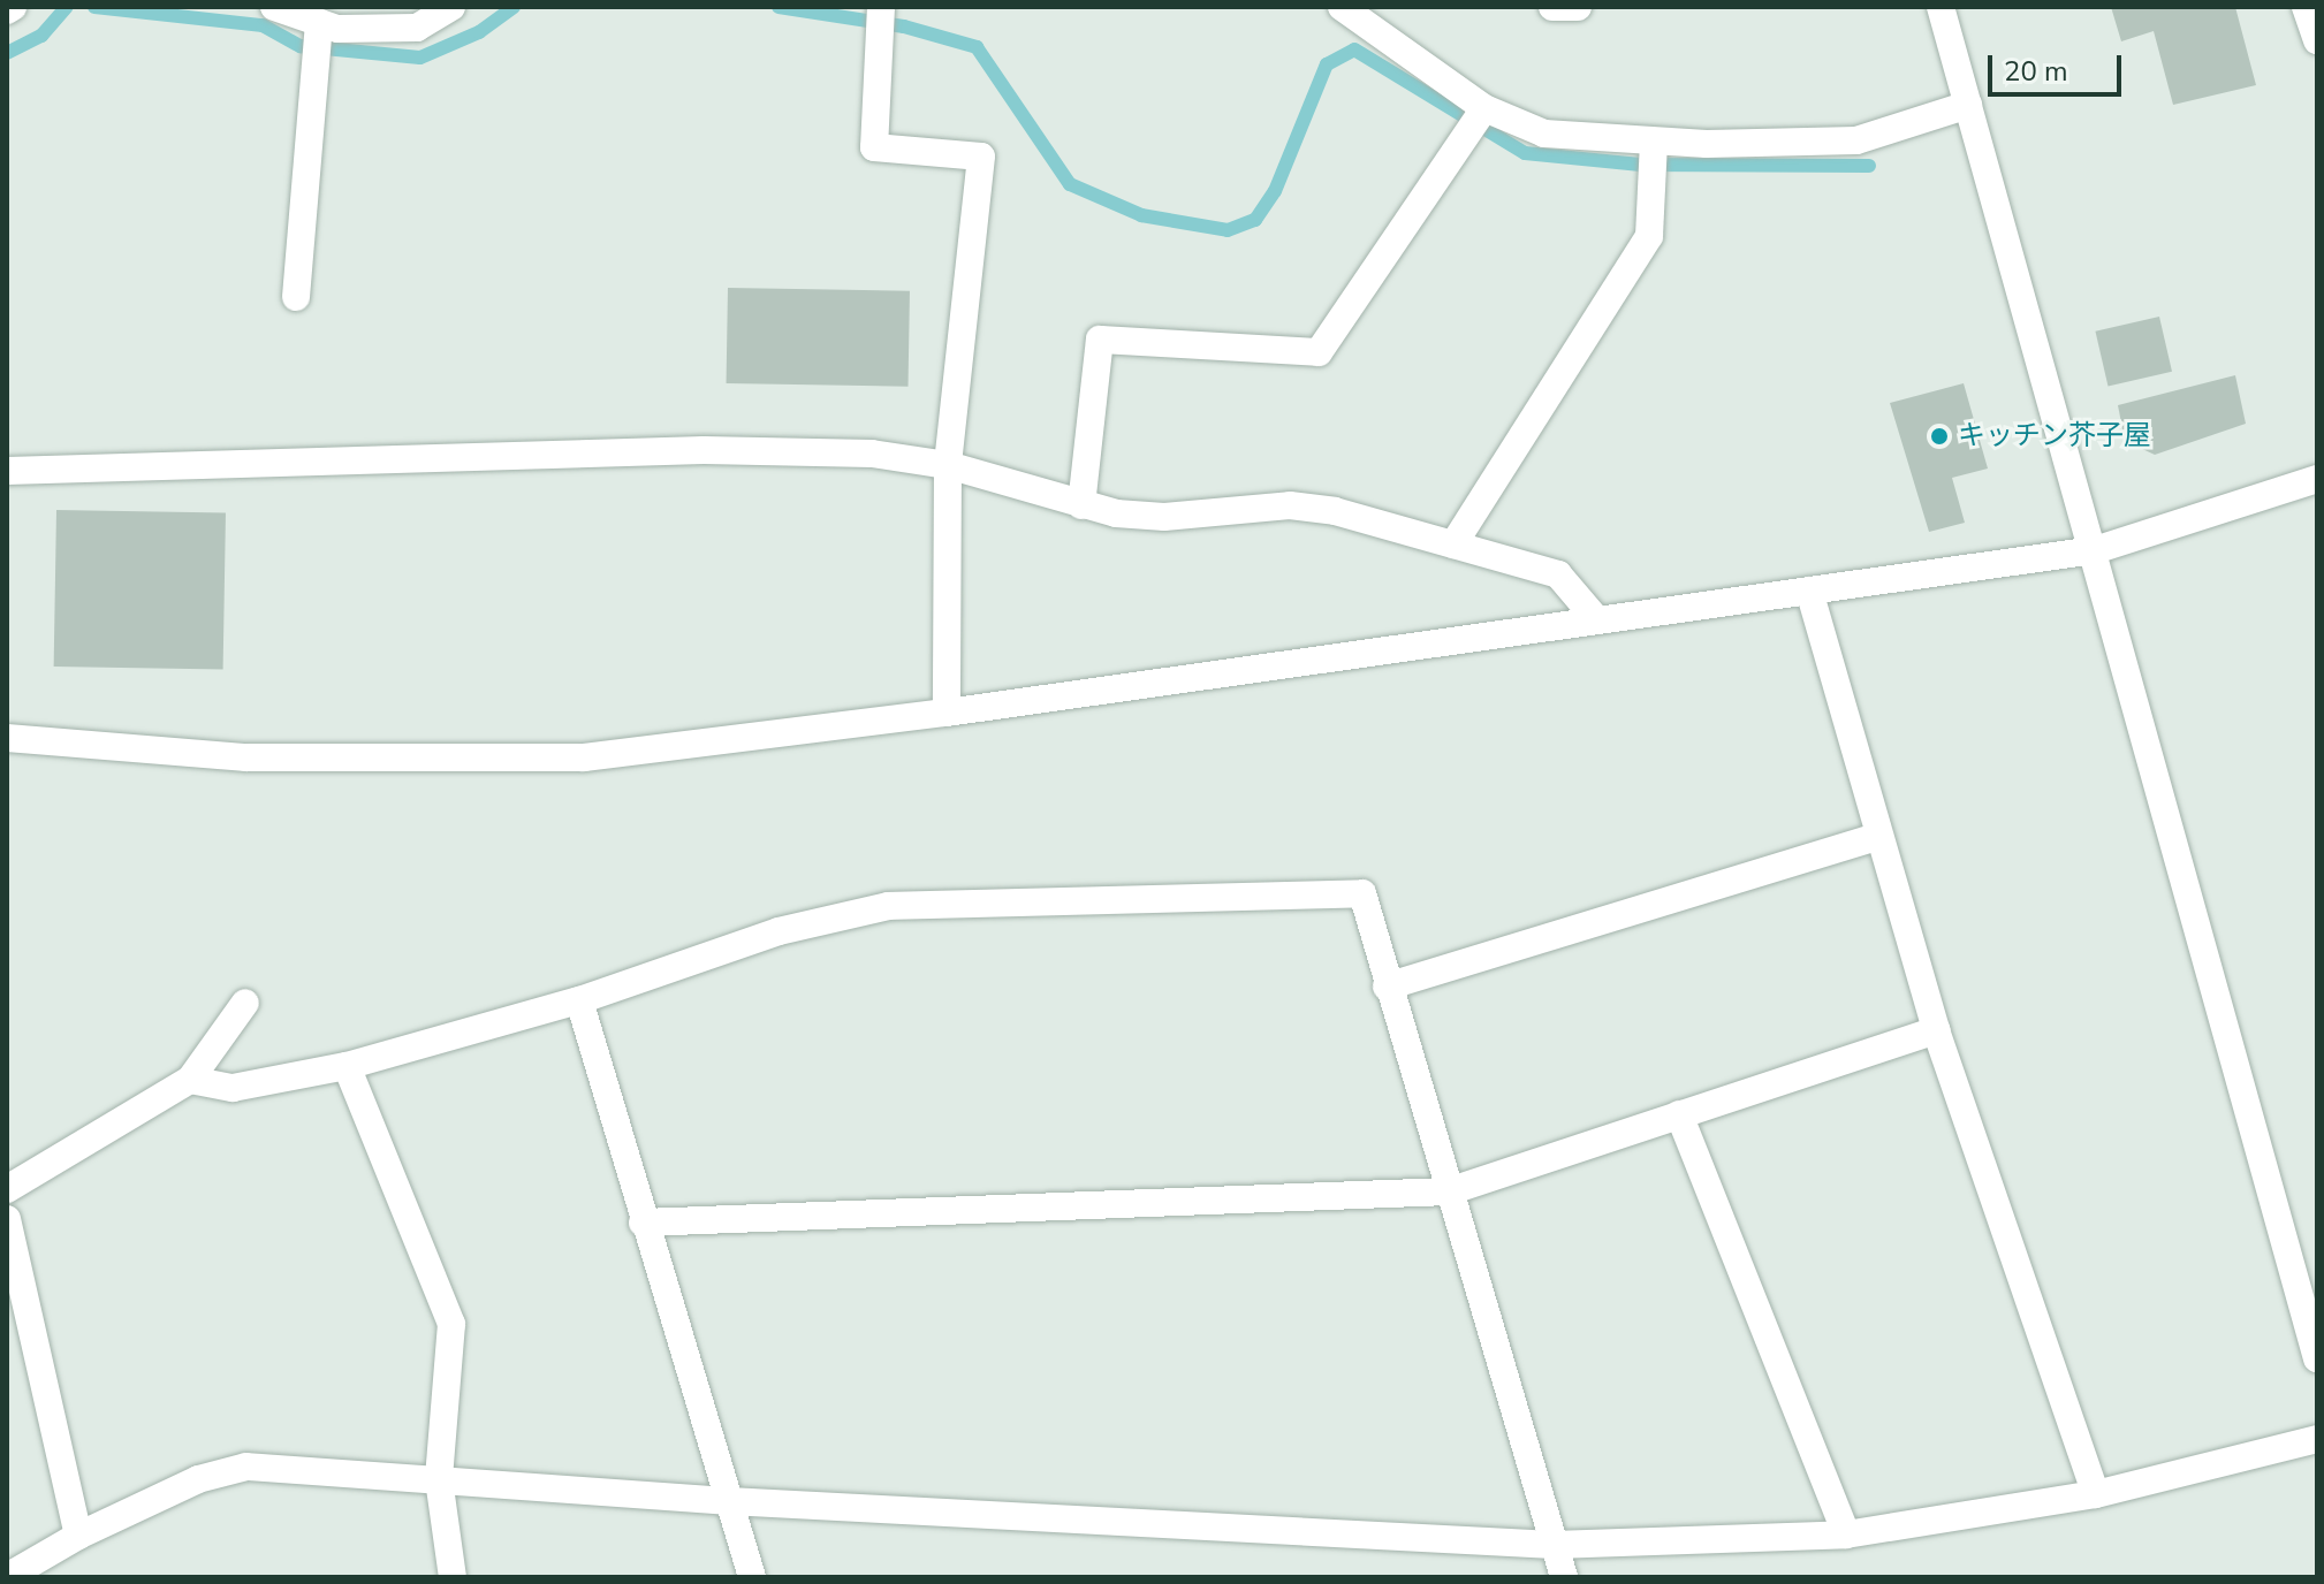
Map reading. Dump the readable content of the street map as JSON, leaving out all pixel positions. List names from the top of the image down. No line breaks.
{"places":["キッチン芥子屋"],"scale_bar":"20 m"}
